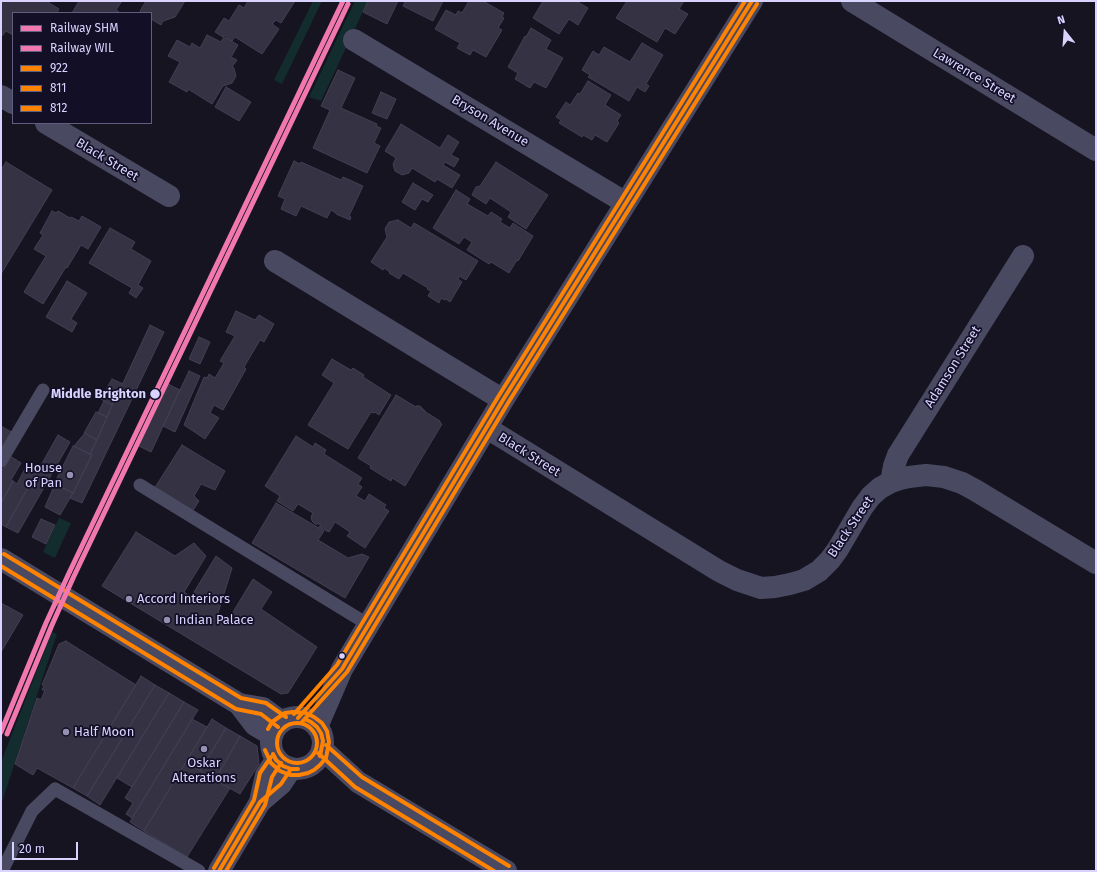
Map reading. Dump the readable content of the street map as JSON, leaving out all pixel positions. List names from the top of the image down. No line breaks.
{"streets":{"street":["Lawrence Street","Bryson Avenue","Black Street","Adamson Street"]},"crossings":[["Black Street","Adamson Street"]],"places":["Middle Brighton","House of Pan","Accord Interiors","Indian Palace","Half Moon","Oskar Alterations"],"lines":["rail line SHM","transit line 922","transit line 812","rail line WIL","transit line 811"],"legend":["Railway SHM","Railway WIL","922","811","812"],"scale_bar":"20 m","north":"top"}
